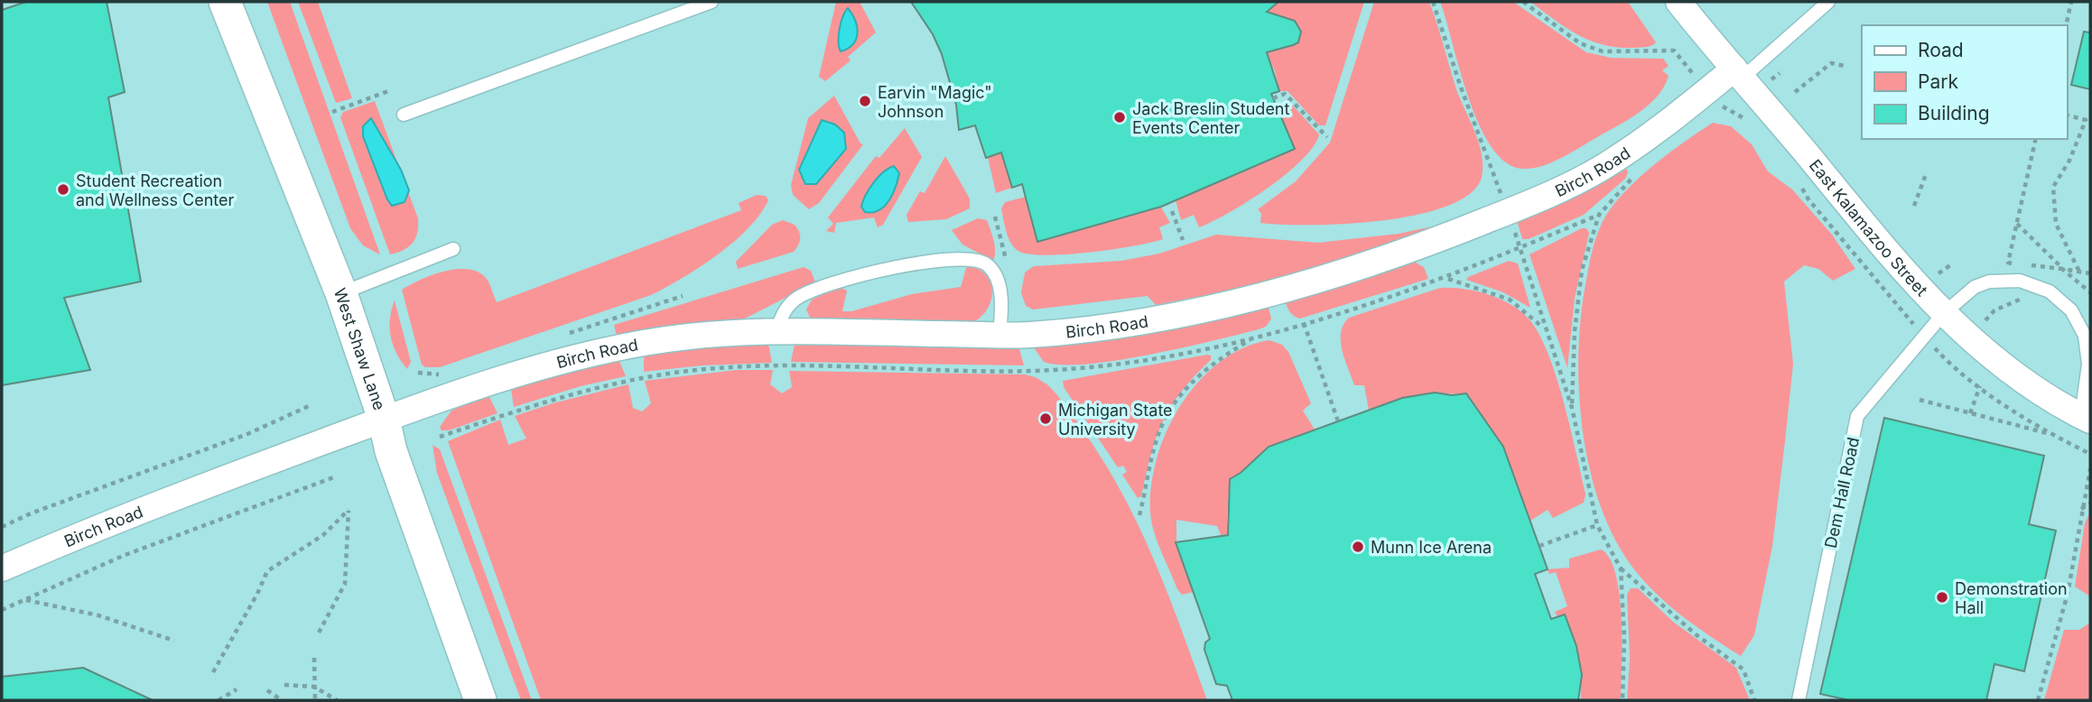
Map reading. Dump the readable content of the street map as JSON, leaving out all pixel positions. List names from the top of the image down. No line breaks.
{"streets":{"street":["Birch Road","East Kalamazoo Street","West Shaw Lane"],"lane":["Dem Hall Road"]},"crossings":[["Birch Road","East Kalamazoo Street"],["Birch Road","West Shaw Lane"],["East Kalamazoo Street","Dem Hall Road"]],"places":["Earvin \"Magic\" Johnson","Jack Breslin Student Events Center","Student Recreation and Wellness Center","Michigan State University","Munn Ice Arena","Demonstration Hall"],"legend":["Road","Park","Building"]}
